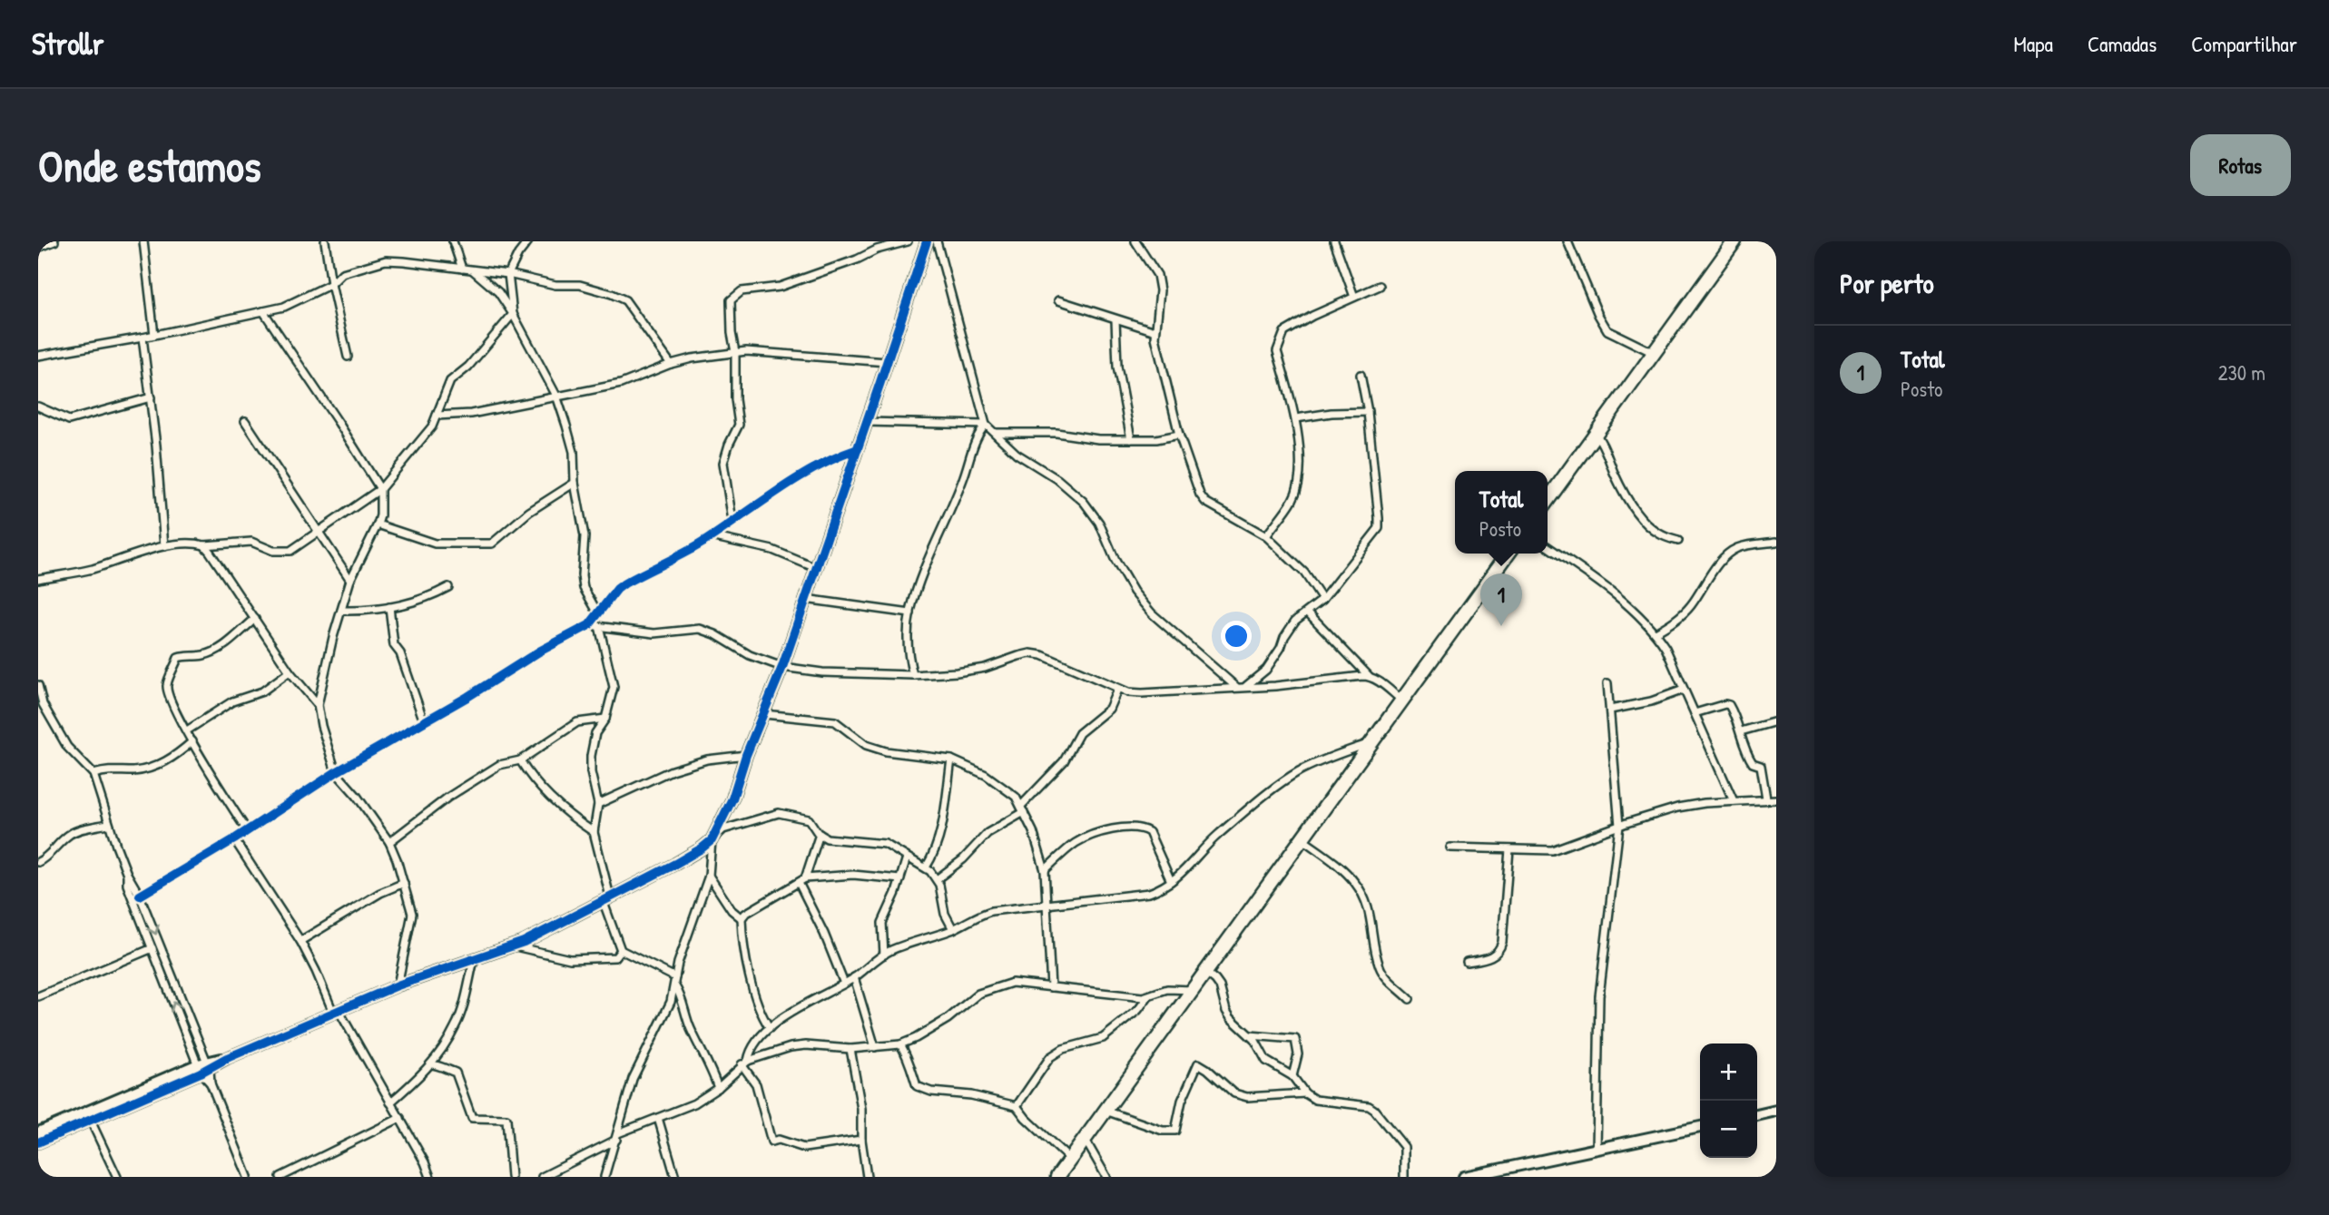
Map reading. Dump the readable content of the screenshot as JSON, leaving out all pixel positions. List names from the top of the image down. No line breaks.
{"page":{"header":"Strollr","nav":["Mapa","Camadas","Compartilhar"],"buttons":"Rotas","title":"Onde estamos","heading":"Por perto","list":[{"mark":"1","name":"Total","note":"Posto","value":"230 m"}],"popup":["Total","Posto"],"pins":"1","map_buttons":["+","−"]}}
